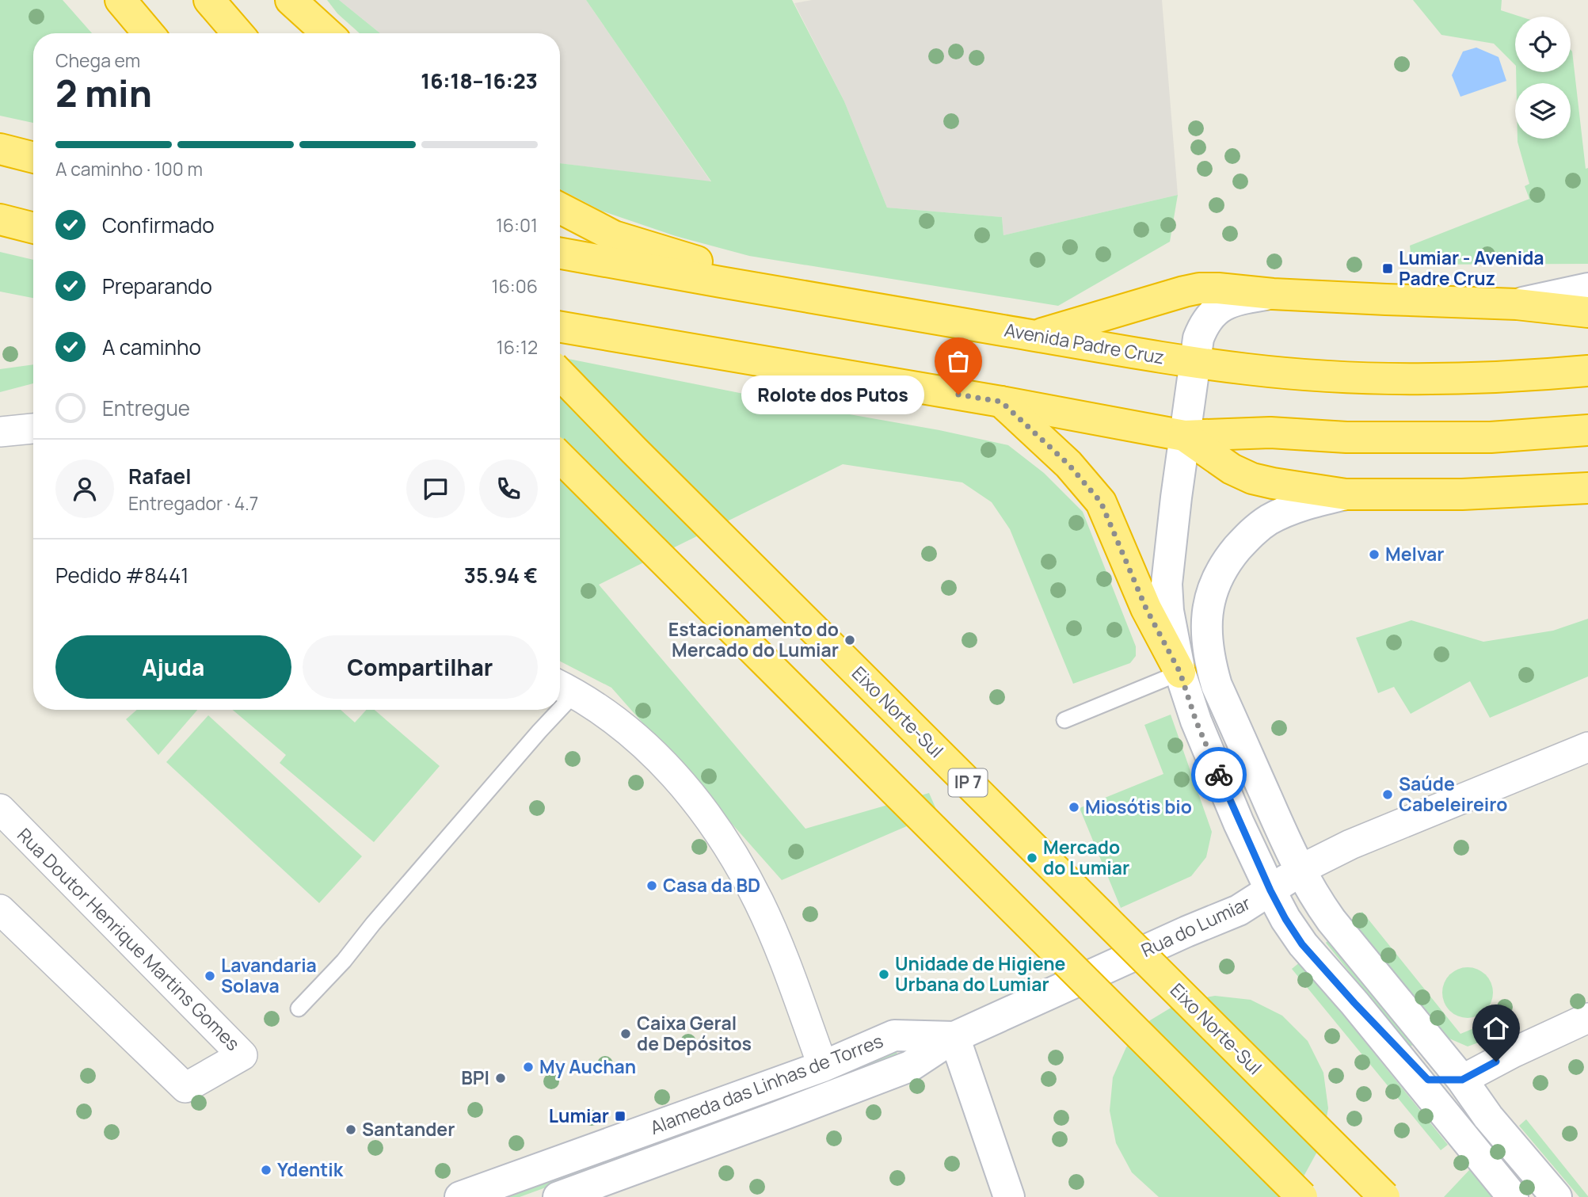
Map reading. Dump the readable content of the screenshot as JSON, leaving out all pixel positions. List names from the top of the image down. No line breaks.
{"streets":{"highway":["Avenida Padre Cruz","Eixo Norte-Sul","IP 7"],"main road":["Rua do Lumiar","Alameda das Linhas de Torres"],"street":["Rua Doutor Henrique Martins Gomes"]},"crossings":[["Rua do Lumiar","Alameda das Linhas de Torres"]],"places":{"transit":["Lumiar - Avenida Padre Cruz","Lumiar"],"other":["Rolote dos Putos","Melvar","Estacionamento do Mercado do Lumiar","Saúde Cabeleireiro","Miosótis bio","Mercado do Lumiar","Casa da BD","Unidade de Higiene Urbana do Lumiar","Lavandaria Solava","Caixa Geral de Depósitos","My Auchan","BPI","Santander","Ydentik"]},"page":{"heading":["2 min","Chega em","16:18–16:23"],"panel":["Rafael","Entregador · 4.7","Pedido #8441","35.94 €"],"bar":"A caminho · 100 m","list":[["Confirmado","16:01"],["Preparando","16:06"],["A caminho","16:12"],"Entregue"],"bubble":"Rolote dos Putos","buttons":["Ajuda","Compartilhar"]}}
